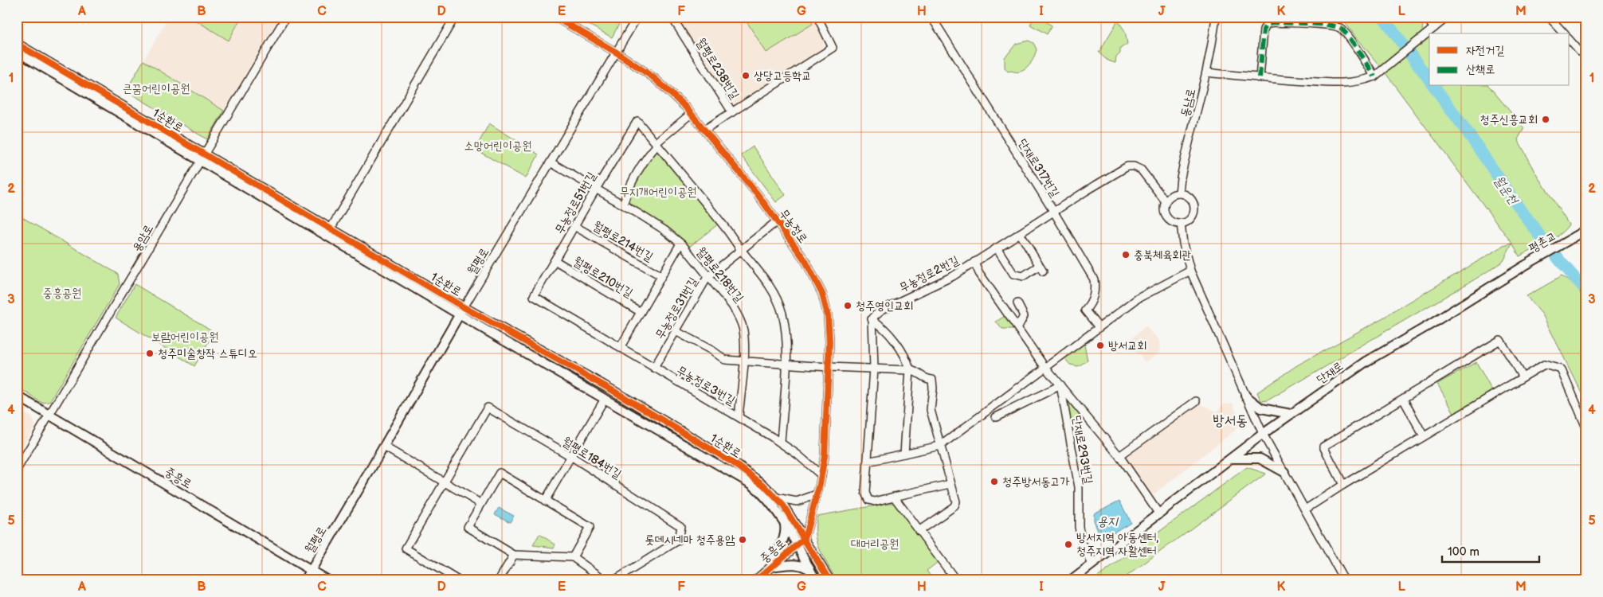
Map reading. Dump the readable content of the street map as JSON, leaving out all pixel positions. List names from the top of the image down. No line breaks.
{"streets":{"street":["월평로238번길","동남로","1순환로","단재로317번길","무농정로51번길","무농정로","용암로","월평로214번길","평촌교","월평로","무농정로2번길","월평로218번길","월평로210번길","무농정로31번길","단재로","무농정로3번길","단재로293번길","월평로184번길","중흥로"]},"crossings":[["동남로","단재로317번길"],["1순환로","무농정로"],["1순환로","용암로"],["1순환로","월평로"],["1순환로","중흥로"],["단재로317번길","무농정로2번길"],["무농정로51번길","월평로214번길"],["무농정로51번길","월평로218번길"],["무농정로51번길","월평로210번길"],["무농정로51번길","무농정로3번길"],["무농정로","월평로"],["무농정로","무농정로31번길"],["무농정로","무농정로3번길"],["무농정로","중흥로"],["용암로","중흥로"],["월평로214번길","월평로218번길"],["평촌교","단재로"],["월평로","월평로218번길"],["월평로","중흥로"],["무농정로2번길","단재로293번길"],["월평로218번길","월평로210번길"],["월평로218번길","무농정로31번길"],["월평로218번길","무농정로3번길"],["무농정로31번길","무농정로3번길"],["단재로","단재로293번길"]],"districts":["방서동"],"water":["월운천","용지"],"parks":["큰꿈어린이공원","소망어린이공원","무지개어린이공원","중흥공원","보람어린이공원","대머리공원"],"places":["상당고등학교","청주신흥교회","충북체육회관","청주영인교회","방서교회","청주미술창작 스튜디오","청주방서동고가","롯데시네마 청주용암","방서지역 아동센터, 청주지역 자활센터"],"legend":["자전거길","산책로"],"scale_bar":"100 m","grid":{"columns":["A","B","C","D","E","F","G","H","I","J","K","L","M"],"rows":["1","2","3","4","5"]}}
